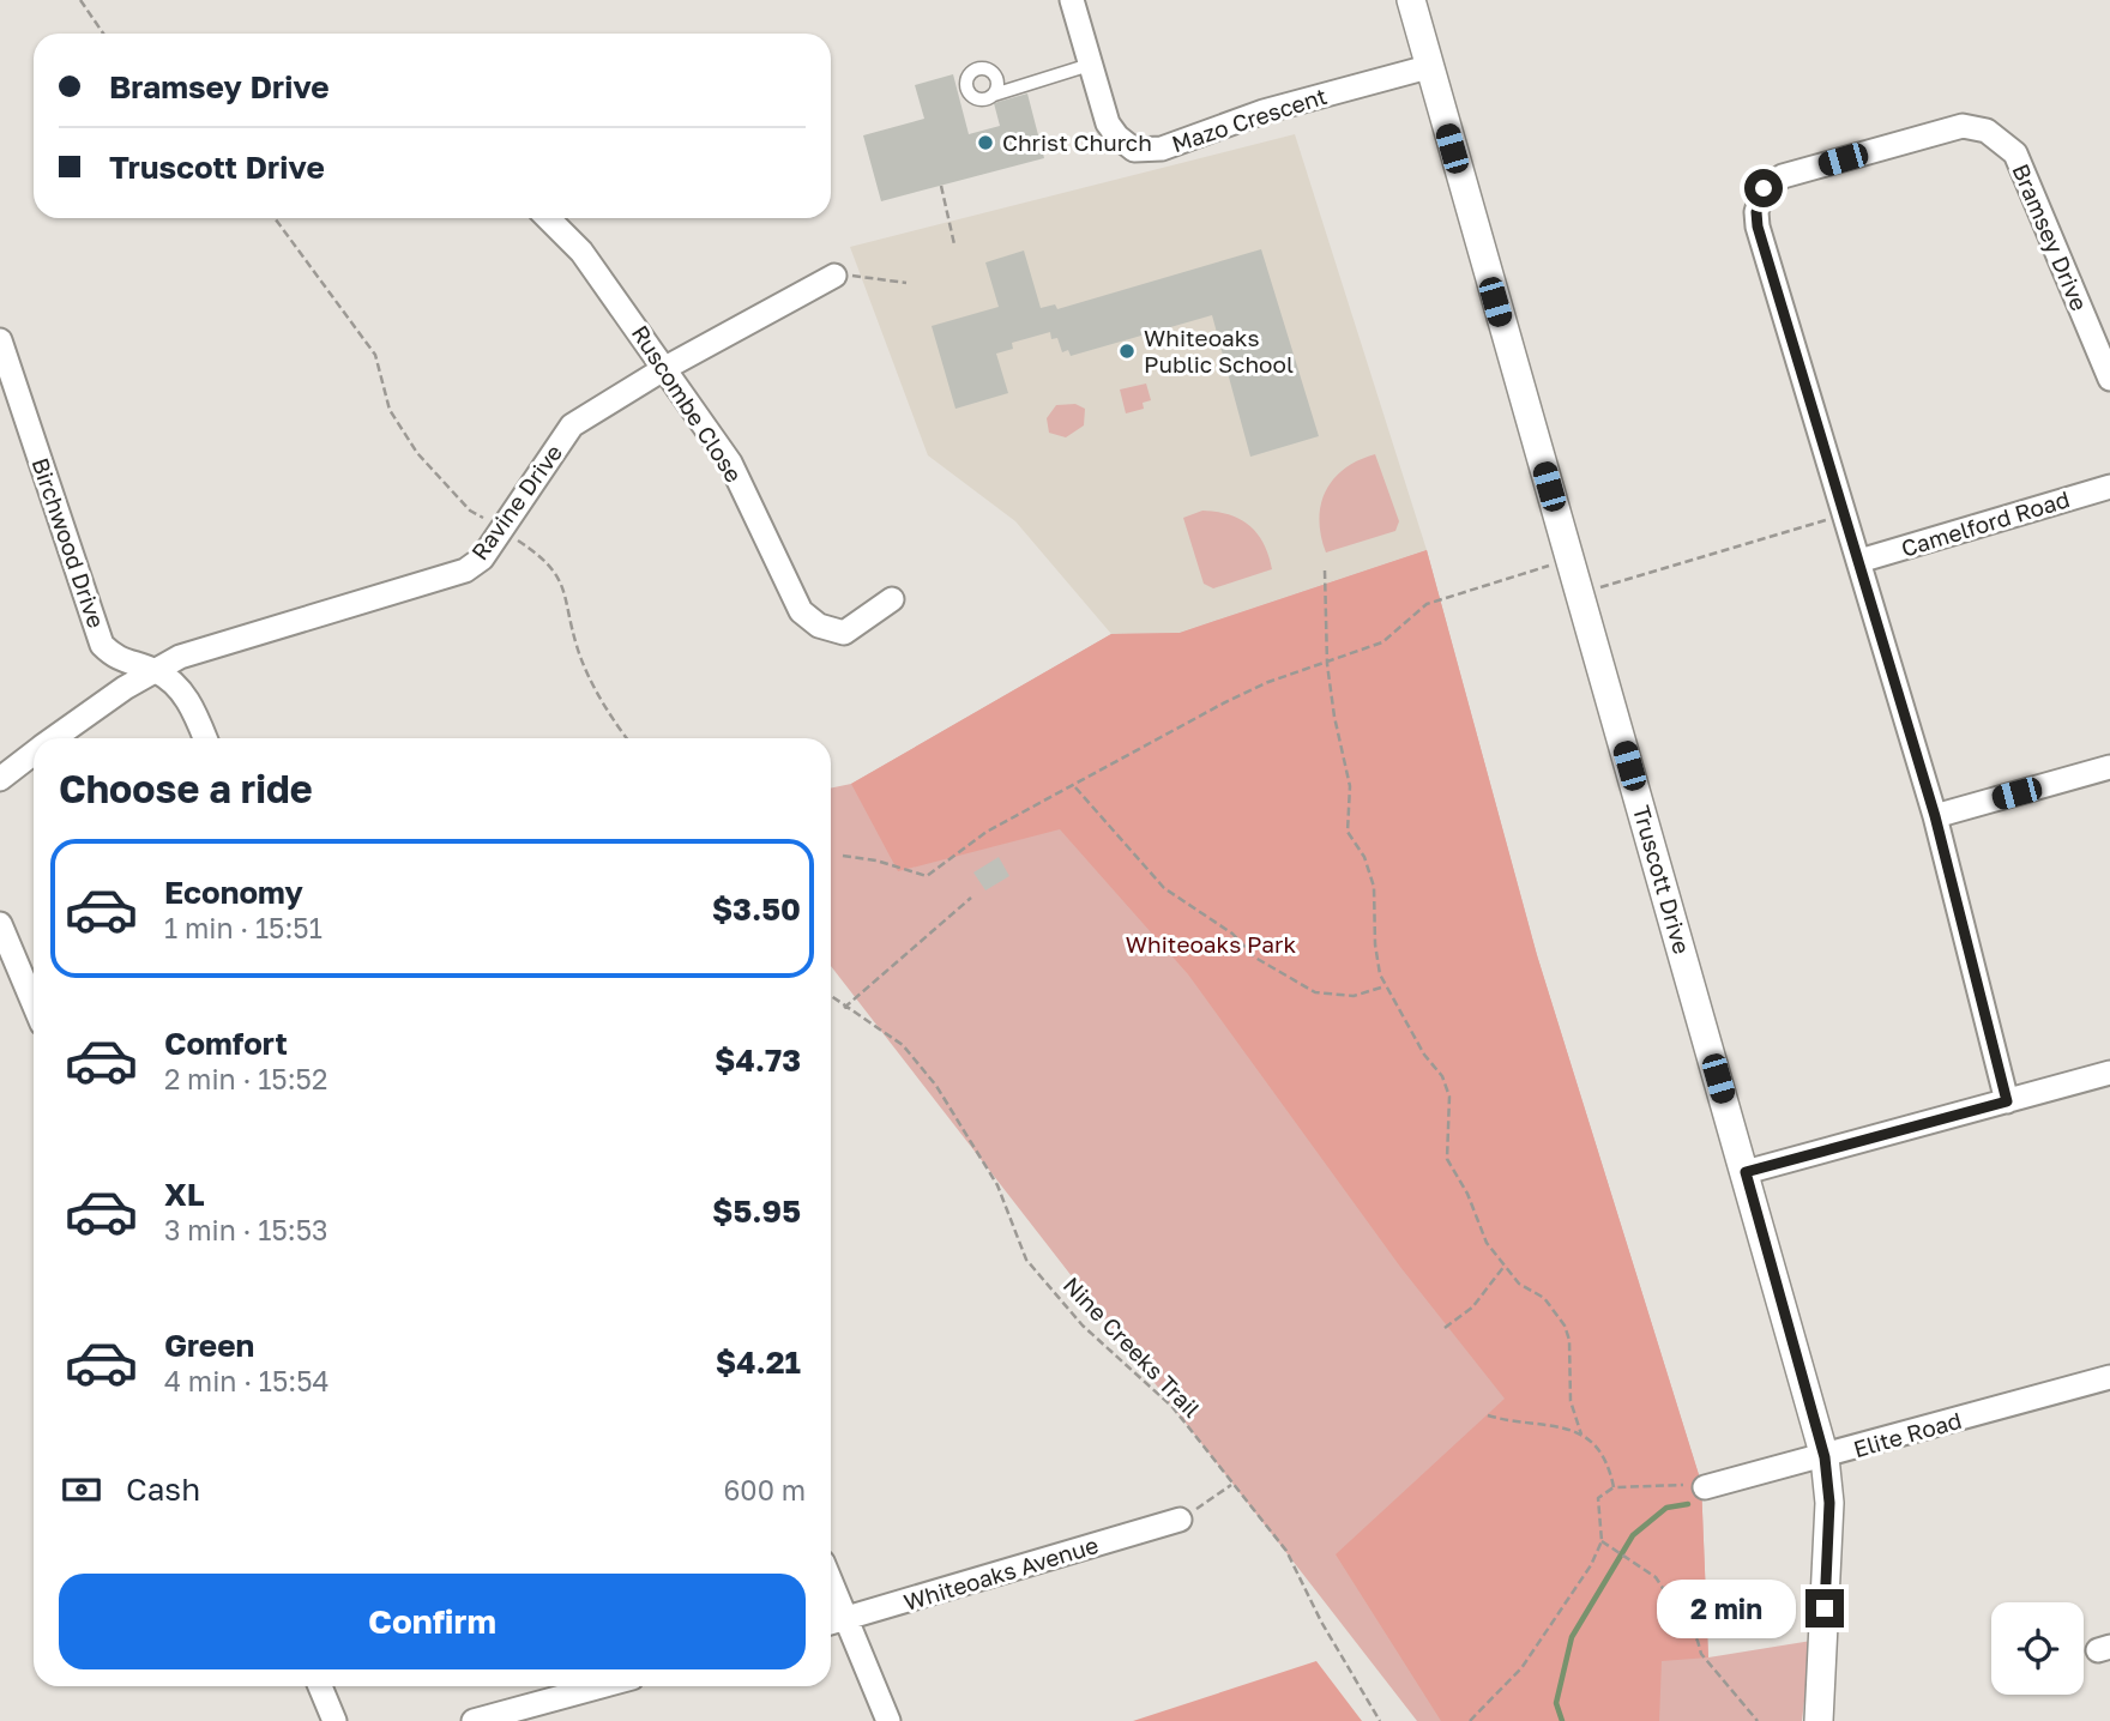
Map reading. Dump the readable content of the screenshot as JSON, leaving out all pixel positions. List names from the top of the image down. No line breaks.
{"streets":{"street":["Mazo Crescent","Bramsey Drive","Ruscombe Close","Ravine Drive","Camelford Road","Birchwood Drive","Truscott Drive","Elite Road","Whiteoaks Avenue"],"path":["Nine Creeks Trail"]},"crossings":[["Mazo Crescent","Truscott Drive"],["Bramsey Drive","Camelford Road"],["Ruscombe Close","Ravine Drive"],["Ravine Drive","Birchwood Drive"],["Truscott Drive","Elite Road"]],"parks":["Whiteoaks Park"],"places":["Christ Church","Whiteoaks Public School"],"page":{"banner":["Bramsey Drive","Truscott Drive"],"heading":"Choose a ride","list":[{"name":"Economy","note":"1 min · 15:51","value":"$3.50"},{"name":"Comfort","note":"2 min · 15:52","value":"$4.73"},{"name":"XL","note":"3 min · 15:53","value":"$5.95"},{"name":"Green","note":"4 min · 15:54","value":"$4.21"}],"pay":["Cash","600 m"],"buttons":"Confirm","bubble":"2 min"}}
